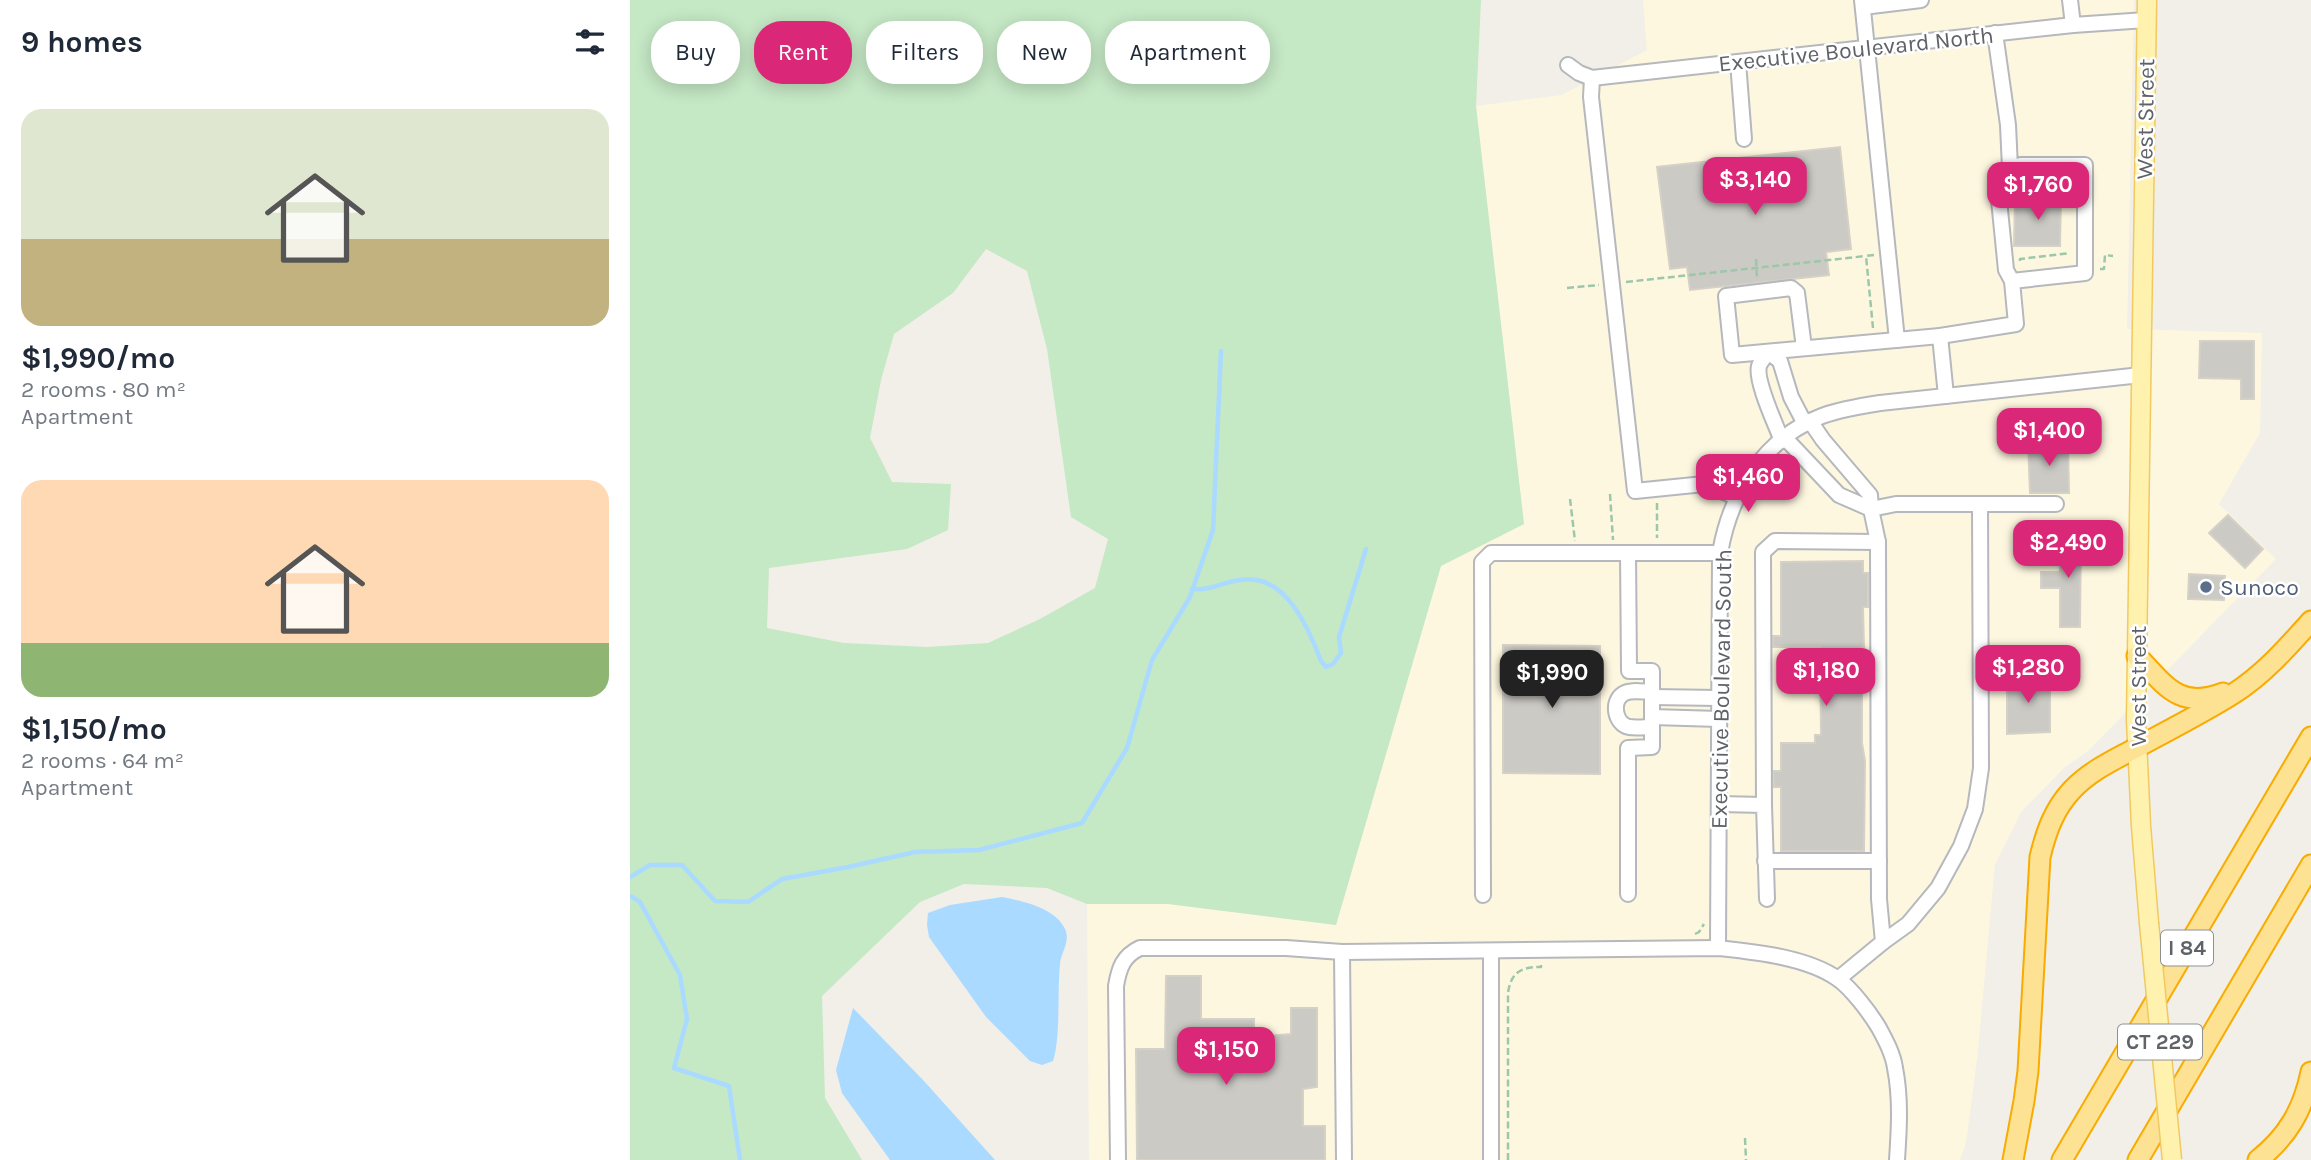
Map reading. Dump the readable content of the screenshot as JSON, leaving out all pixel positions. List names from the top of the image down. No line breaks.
{"streets":{"highway":["I 84"],"main road":["West Street","CT 229"],"street":["Executive Boulevard North","Executive Boulevard South"]},"crossings":[["Executive Boulevard North","West Street"],["West Street","Executive Boulevard South"]],"places":["Sunoco"],"page":{"heading":"9 homes","chip":["Buy","Rent","Filters","New","Apartment"],"list":[{"name":"$1,990/mo","note":"2 rooms · 80 m² · Apartment"},{"name":"$1,150/mo","note":"2 rooms · 64 m² · Apartment"}],"price":["$3,140","$1,760","$1,400","$1,460","$2,490","$1,280","$1,180","$1,990","$1,150"]}}
